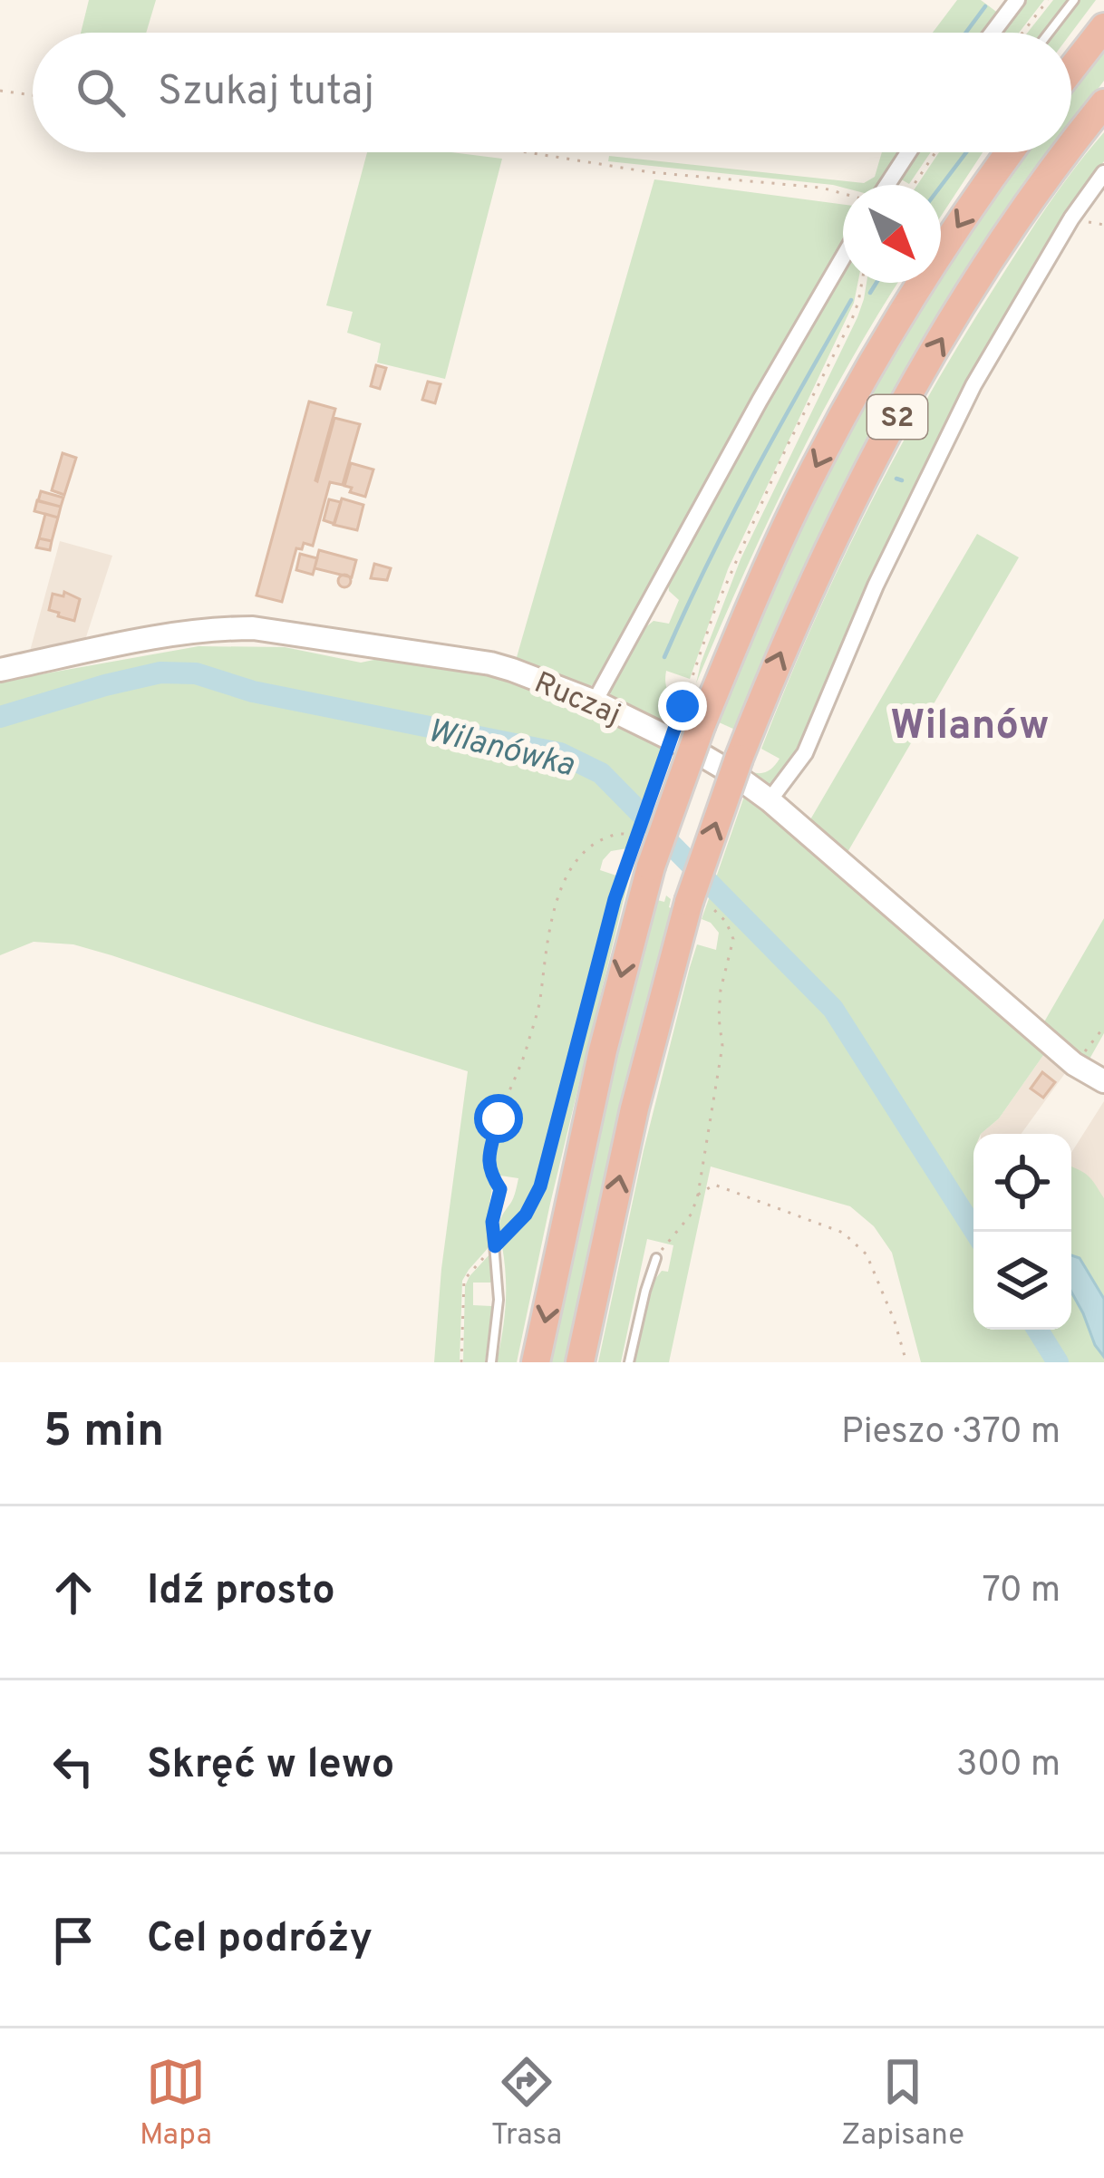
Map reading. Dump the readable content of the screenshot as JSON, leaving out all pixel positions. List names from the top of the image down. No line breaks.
{"streets":{"highway":["S2"],"street":["Ruczaj"]},"districts":["Wilanów"],"water":["Wilanówka"],"north":"bottom right","page":{"search":"Szukaj tutaj","heading":["5 min","Pieszo · 370 m"],"list":[["Idź prosto","70 m"],["Skręć w lewo","300 m"],"Cel podróży"],"nav":["Mapa","Trasa","Zapisane"]}}
